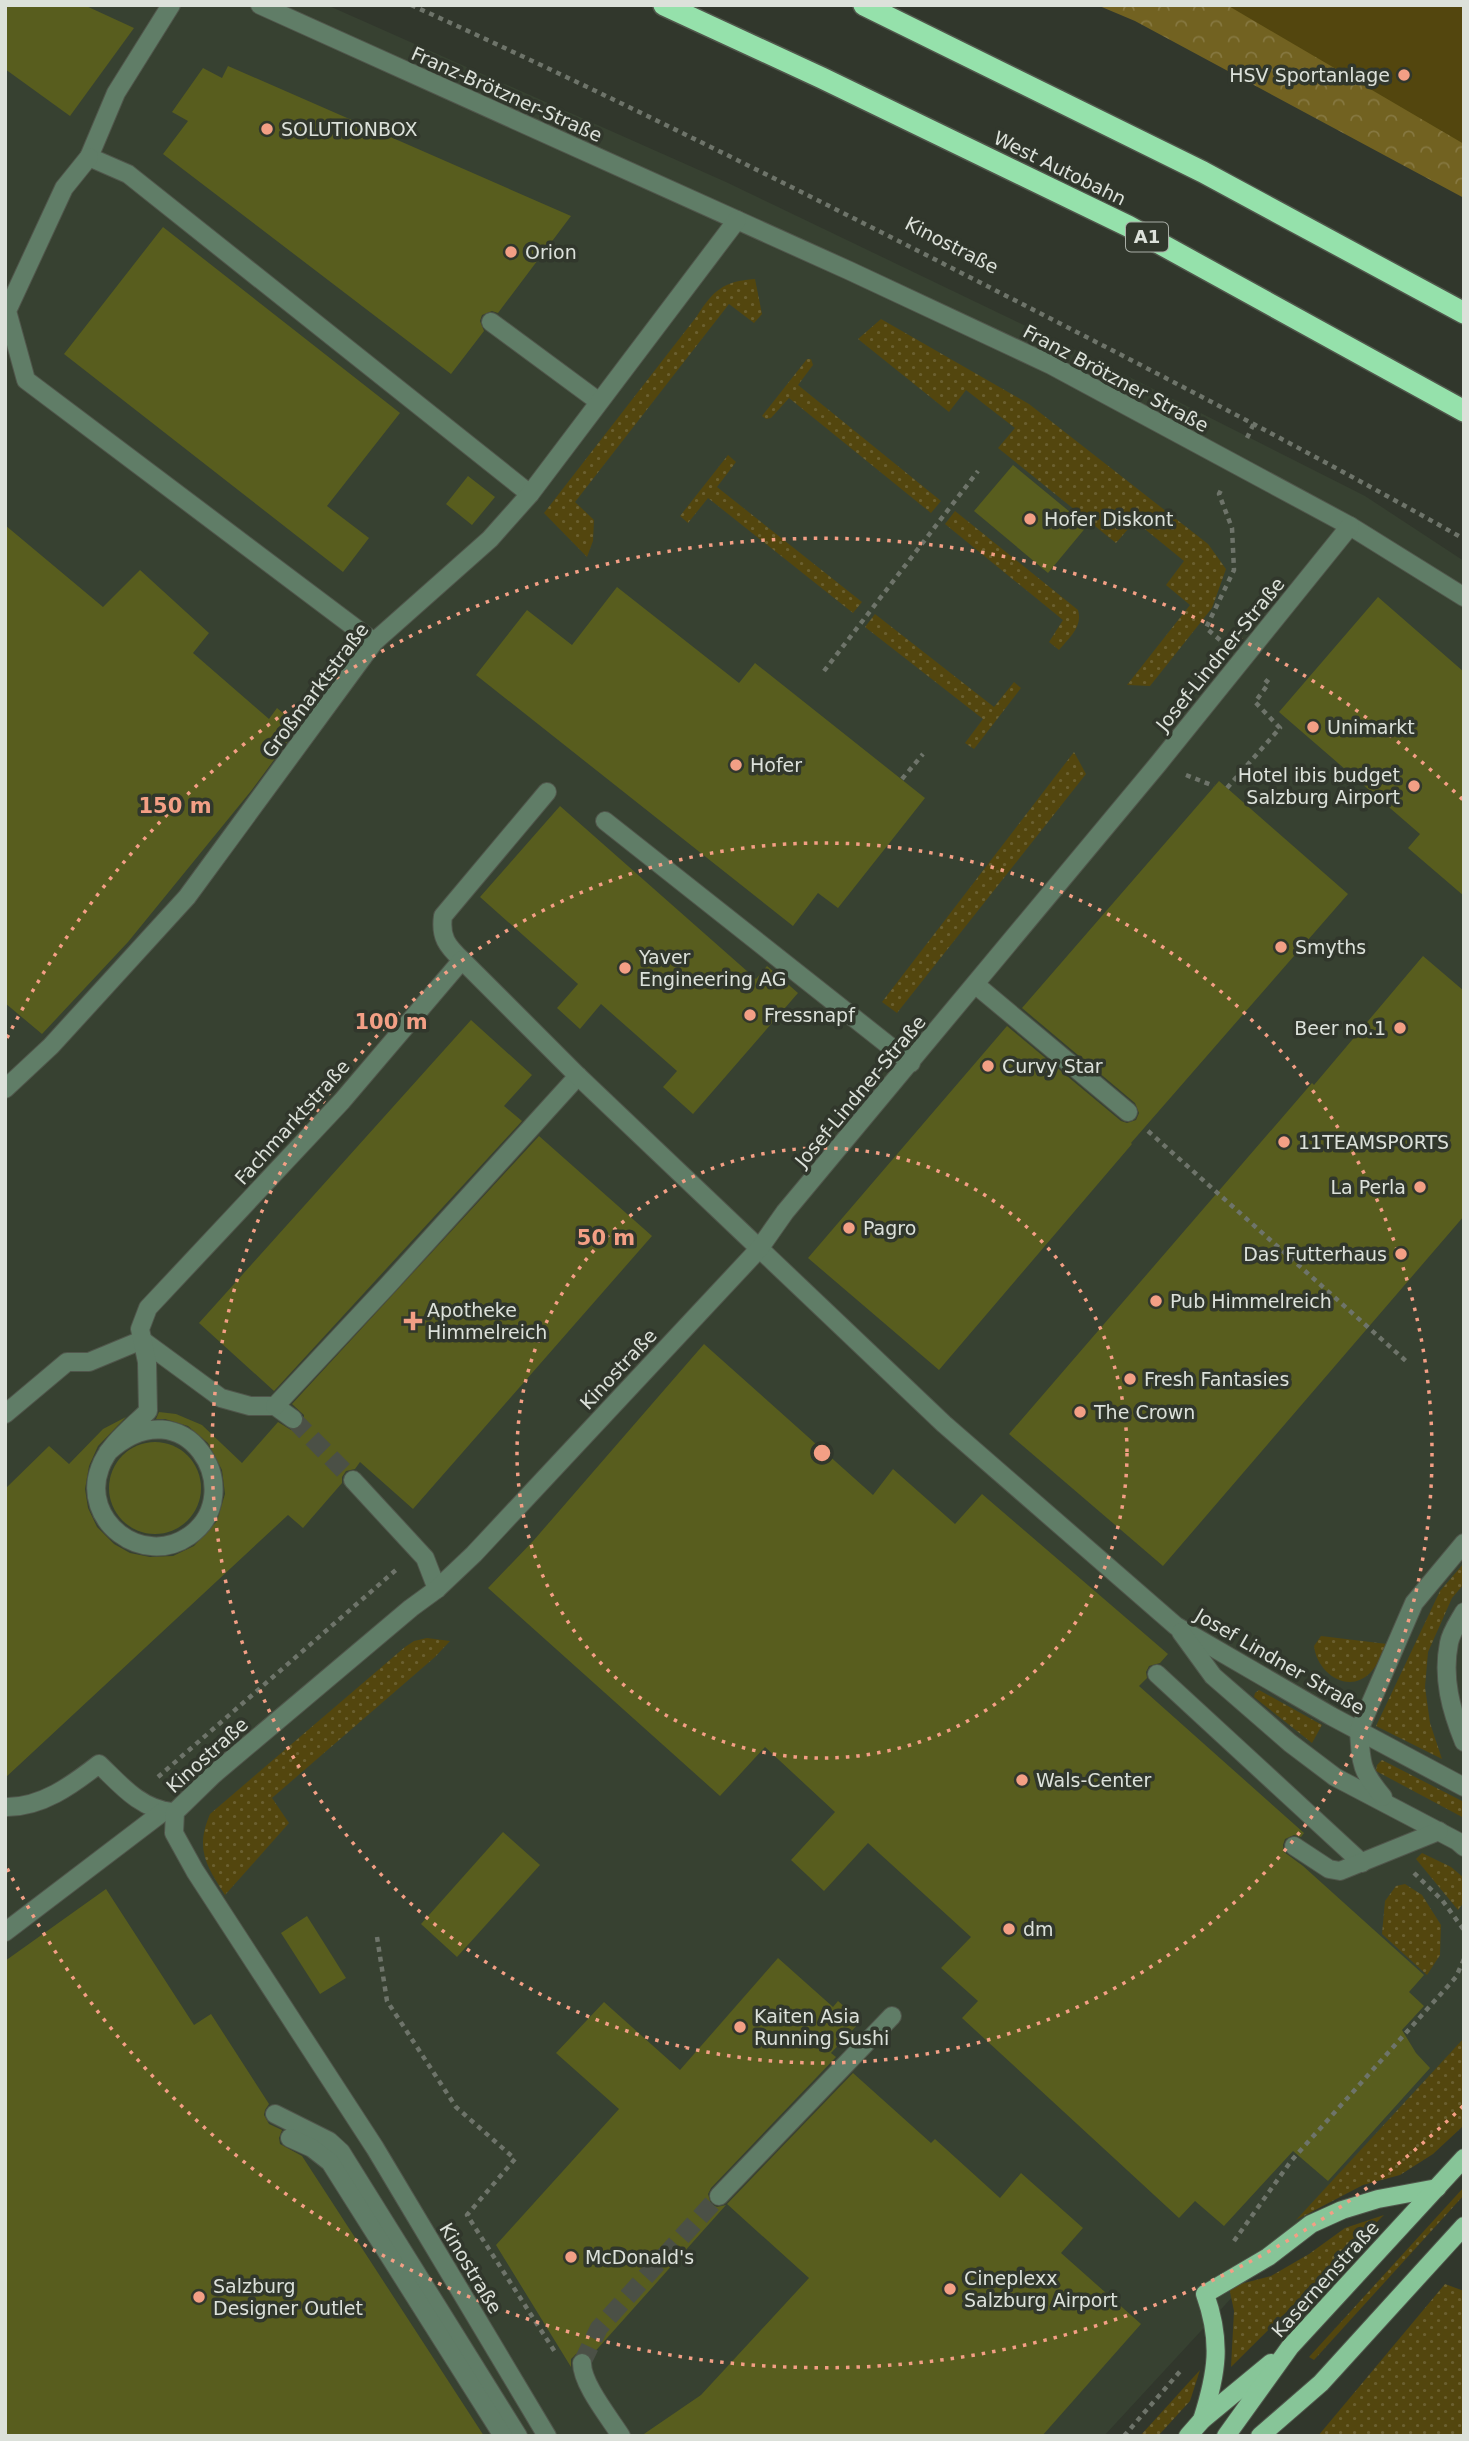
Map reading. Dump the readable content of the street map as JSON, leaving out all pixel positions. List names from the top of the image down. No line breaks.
{"streets":{"highway":["West Autobahn","A1"],"main road":["Kasernenstraße"],"street":["Franz-Brötzner-Straße","Kinostraße","Franz Brötzner Straße","Josef-Lindner-Straße","Großmarktstraße","Fachmarktstraße","Josef Lindner Straße"]},"crossings":[["Franz-Brötzner-Straße","Franz Brötzner Straße"],["Franz-Brötzner-Straße","Großmarktstraße"],["Kinostraße","Josef-Lindner-Straße"],["Franz Brötzner Straße","Josef-Lindner-Straße"],["Franz Brötzner Straße","Großmarktstraße"]],"places":{"other":["HSV Sportanlage","SOLUTIONBOX","Orion","Hofer Diskont","Unimarkt","Hofer","Hotel ibis budget Salzburg Airport","Smyths","Yaver Engineering AG","Fressnapf","Beer no.1","Curvy Star","11TEAMSPORTS","La Perla","Pagro","Das Futterhaus","Pub Himmelreich","Fresh Fantasies","The Crown","Wals-Center","dm","Kaiten Asia Running Sushi","McDonald's","Cineplexx Salzburg Airport","Salzburg Designer Outlet"],"health":["Apotheke Himmelreich"]},"rings":["150 m","100 m","50 m"]}
